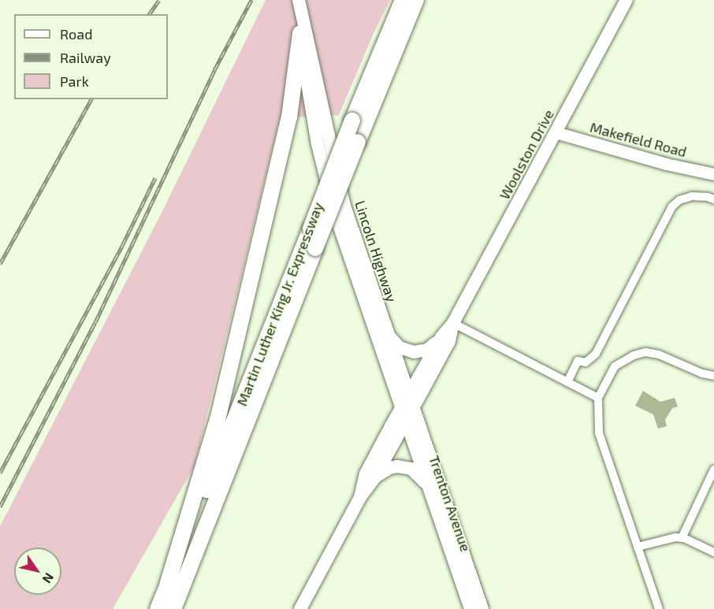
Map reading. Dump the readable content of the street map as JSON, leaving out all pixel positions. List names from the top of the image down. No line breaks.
{"streets":{"highway":["Martin Luther King Jr. Expressway"],"main road":["Woolston Drive","Lincoln Highway","Trenton Avenue"],"street":["Makefield Road"]},"crossings":[["Makefield Road","Woolston Drive"],["Woolston Drive","Lincoln Highway"],["Woolston Drive","Trenton Avenue"],["Lincoln Highway","Trenton Avenue"]],"legend":["Road","Railway","Park"],"north":"bottom right"}
